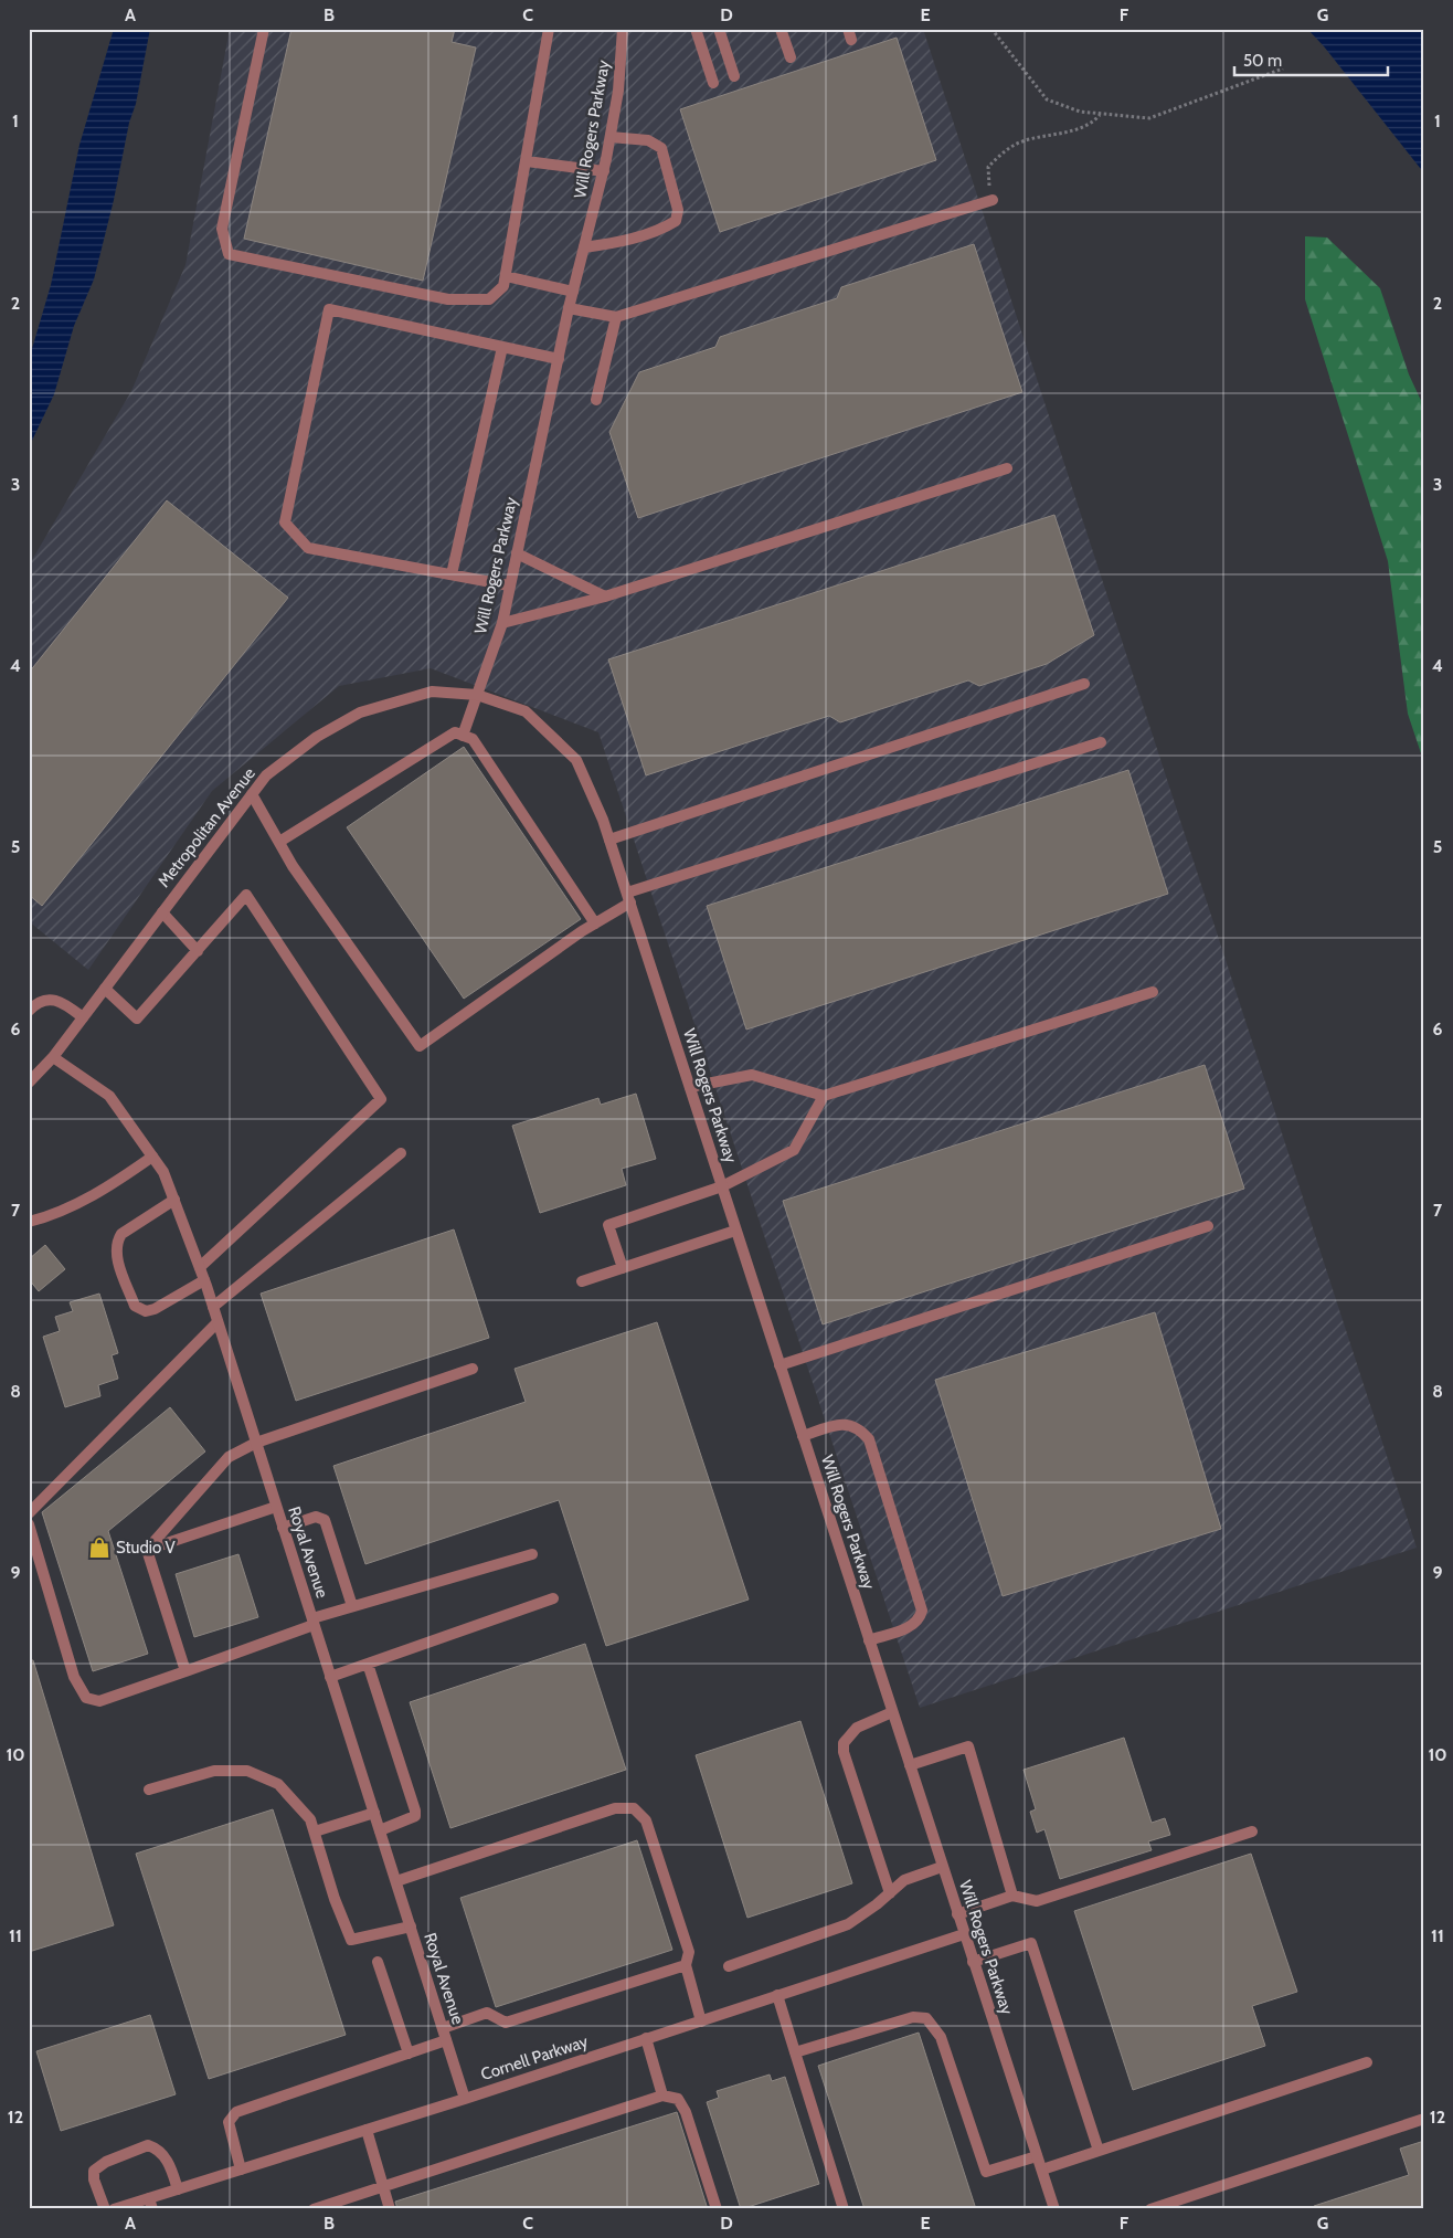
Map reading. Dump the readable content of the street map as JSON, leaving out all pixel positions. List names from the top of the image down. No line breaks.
{"streets":{"street":["Will Rogers Parkway","Metropolitan Avenue","Royal Avenue","Cornell Parkway"]},"crossings":[["Will Rogers Parkway","Metropolitan Avenue"],["Will Rogers Parkway","Cornell Parkway"],["Metropolitan Avenue","Royal Avenue"],["Royal Avenue","Cornell Parkway"]],"places":{"shop":["Studio V"]},"scale_bar":"50 m","grid":{"columns":["A","B","C","D","E","F","G"],"rows":["1","2","3","4","5","6","7","8","9","10","11","12"]}}
